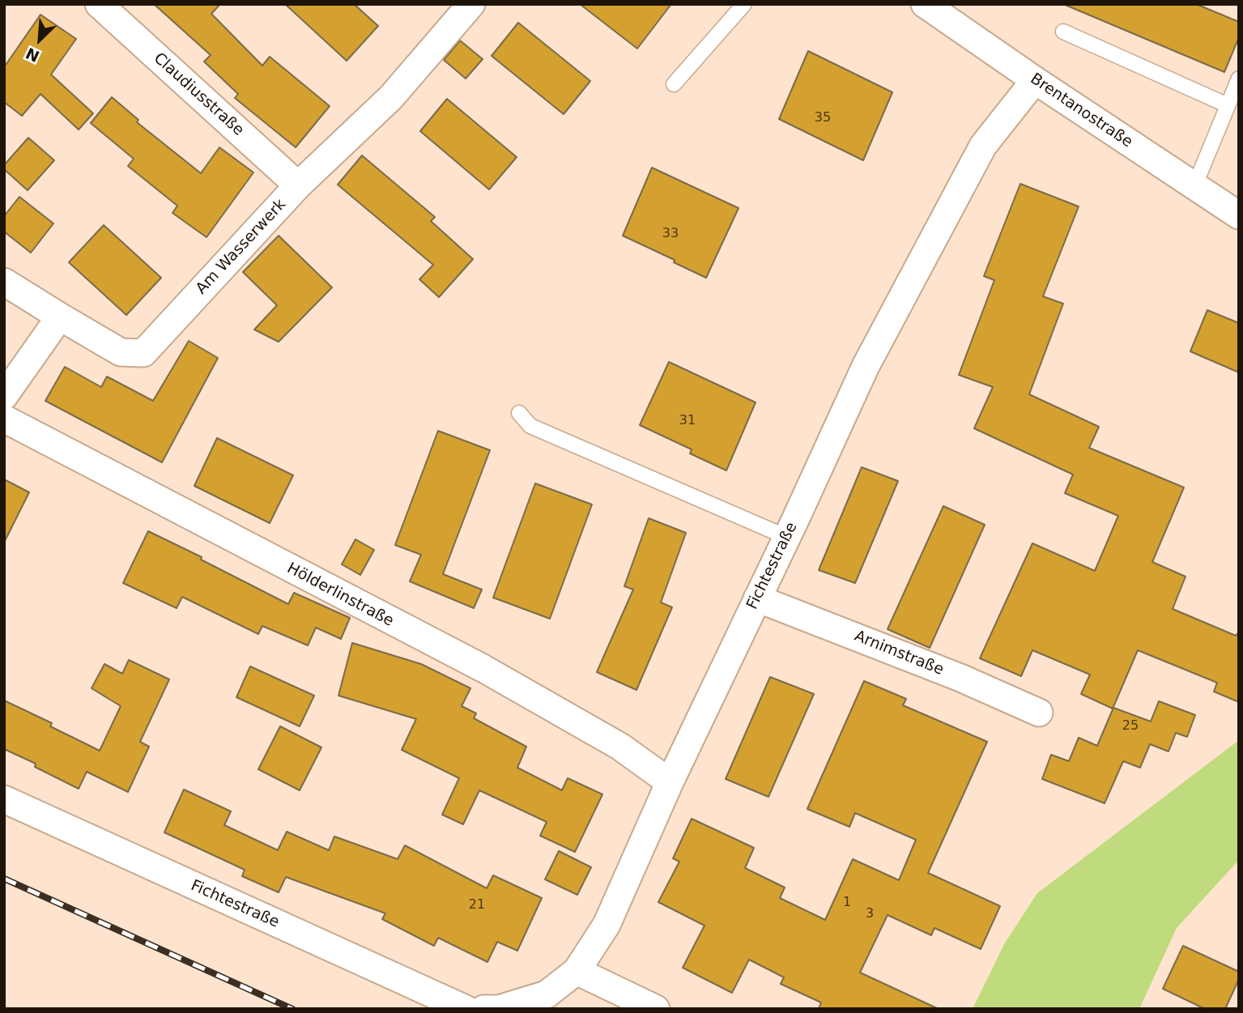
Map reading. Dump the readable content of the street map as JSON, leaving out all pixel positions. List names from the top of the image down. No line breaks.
{"streets":{"street":["Claudiusstraße","Brentanostraße","Am Wasserwerk","Fichtestraße","Hölderlinstraße","Arnimstraße"]},"crossings":[["Claudiusstraße","Am Wasserwerk"],["Brentanostraße","Fichtestraße"],["Fichtestraße","Hölderlinstraße"],["Fichtestraße","Arnimstraße"]],"house_numbers":["35","33","31","25","1","21","3"],"north":"bottom left"}
